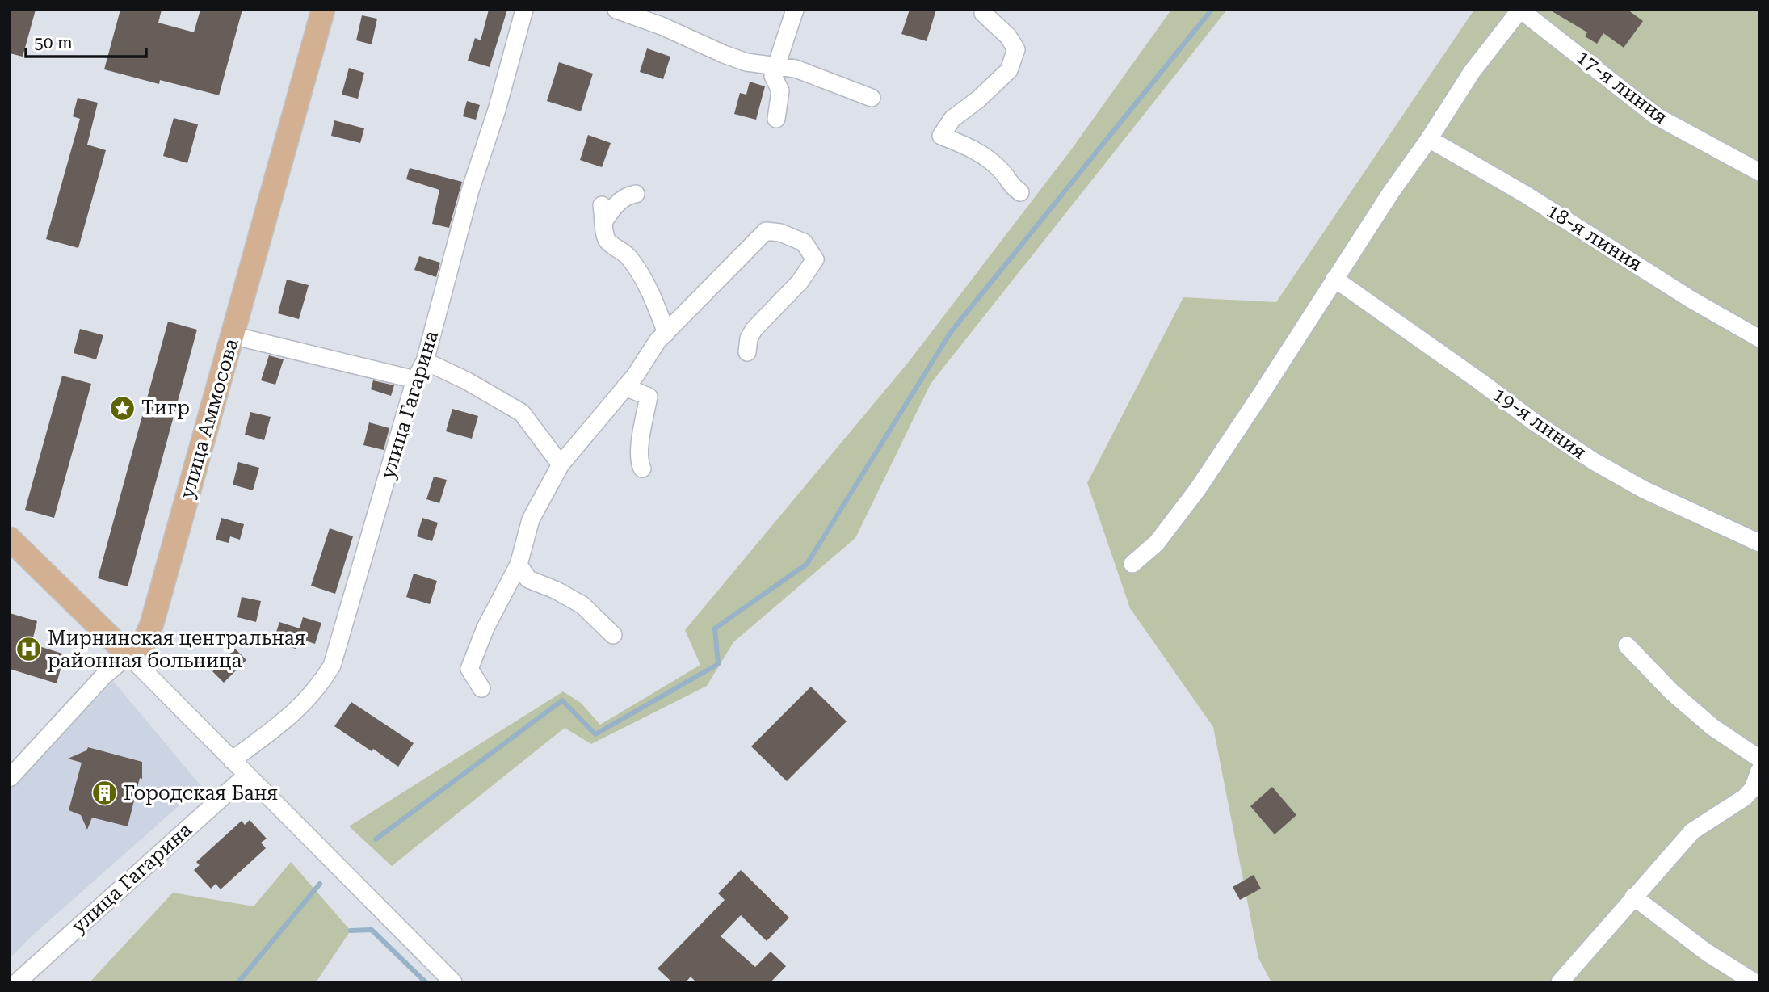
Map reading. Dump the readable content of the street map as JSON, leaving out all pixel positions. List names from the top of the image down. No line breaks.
{"streets":{"main road":["улица Аммосова"],"street":["17-я линия","18-я линия","улица Гагарина","19-я линия"]},"places":{"place":["Тигр"],"hospital":["Мирнинская центральная районная больница"],"building":["Городская Баня"]},"scale_bar":"50 m"}
